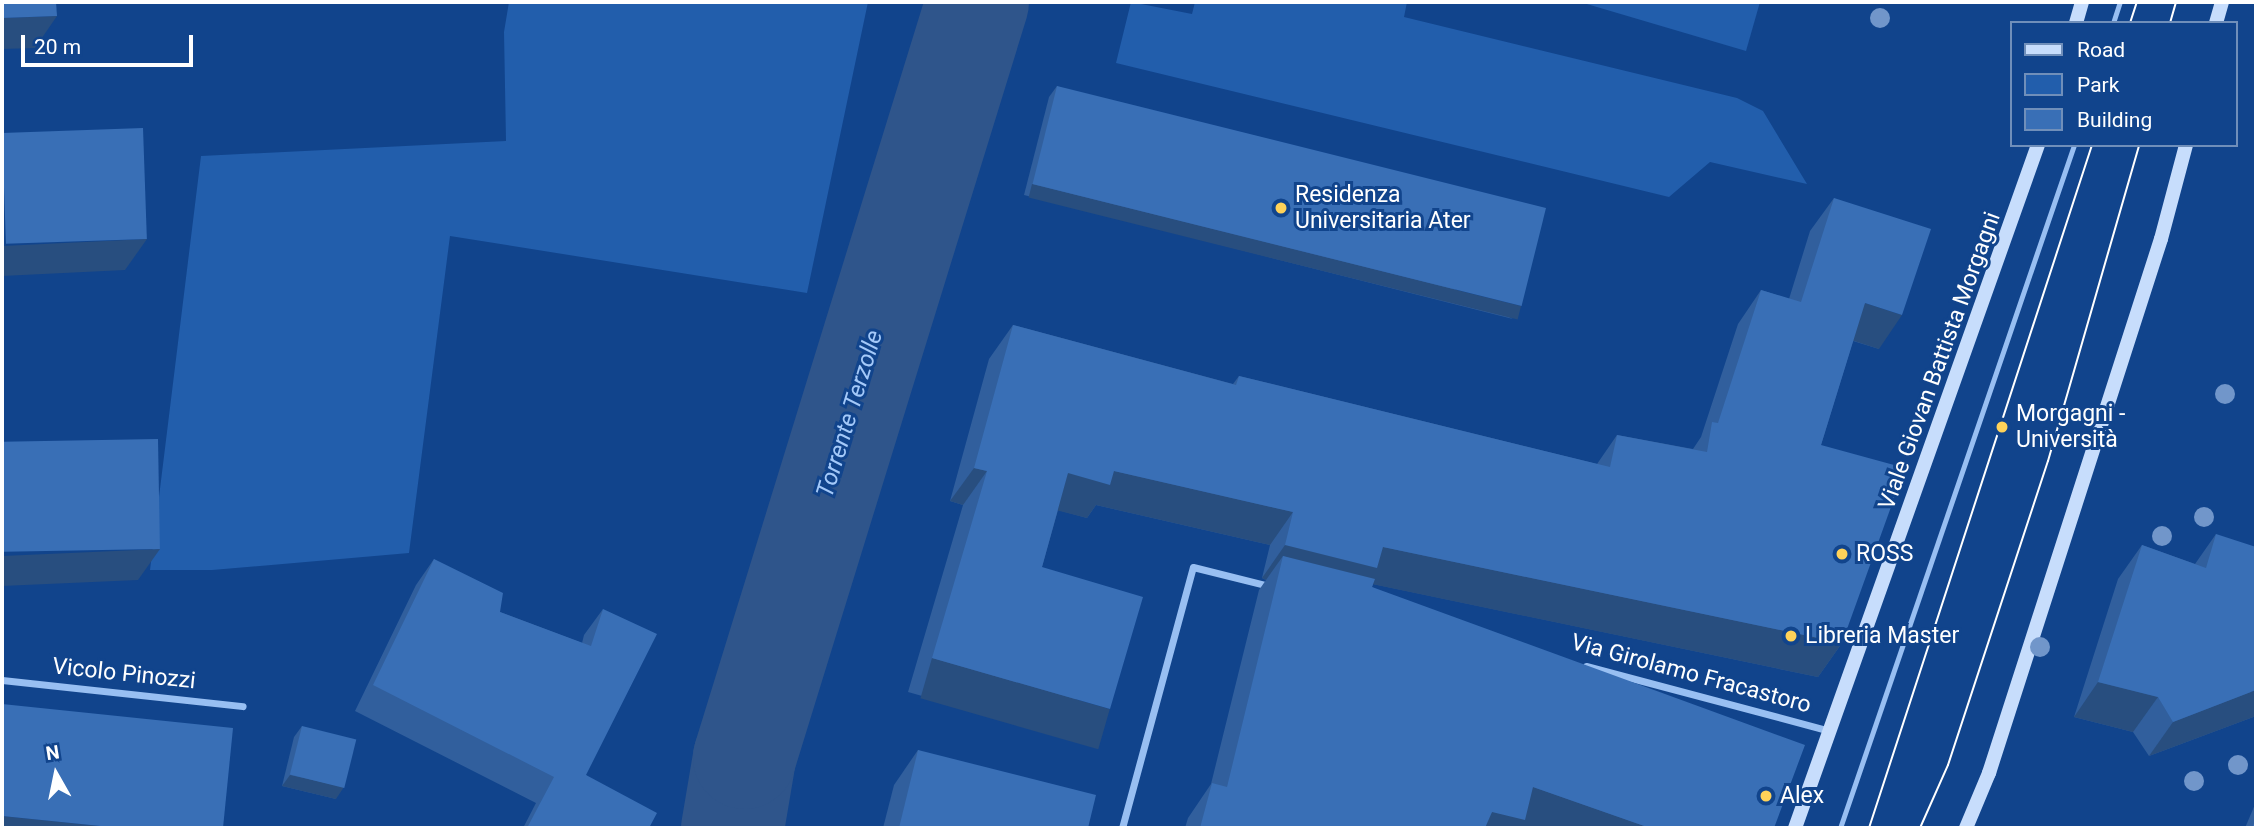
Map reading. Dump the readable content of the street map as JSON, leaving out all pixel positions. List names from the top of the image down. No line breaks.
{"streets":{"main road":["Viale Giovan Battista Morgagni"],"street":["Vicolo Pinozzi","Via Girolamo Fracastoro"]},"crossings":[["Viale Giovan Battista Morgagni","Via Girolamo Fracastoro"]],"water":["Torrente Terzolle"],"places":["Residenza Universitaria Ater","Morgagni - Università","ROSS","Libreria Master","Alex"],"legend":["Road","Park","Building"],"scale_bar":"20 m","north":"top"}
